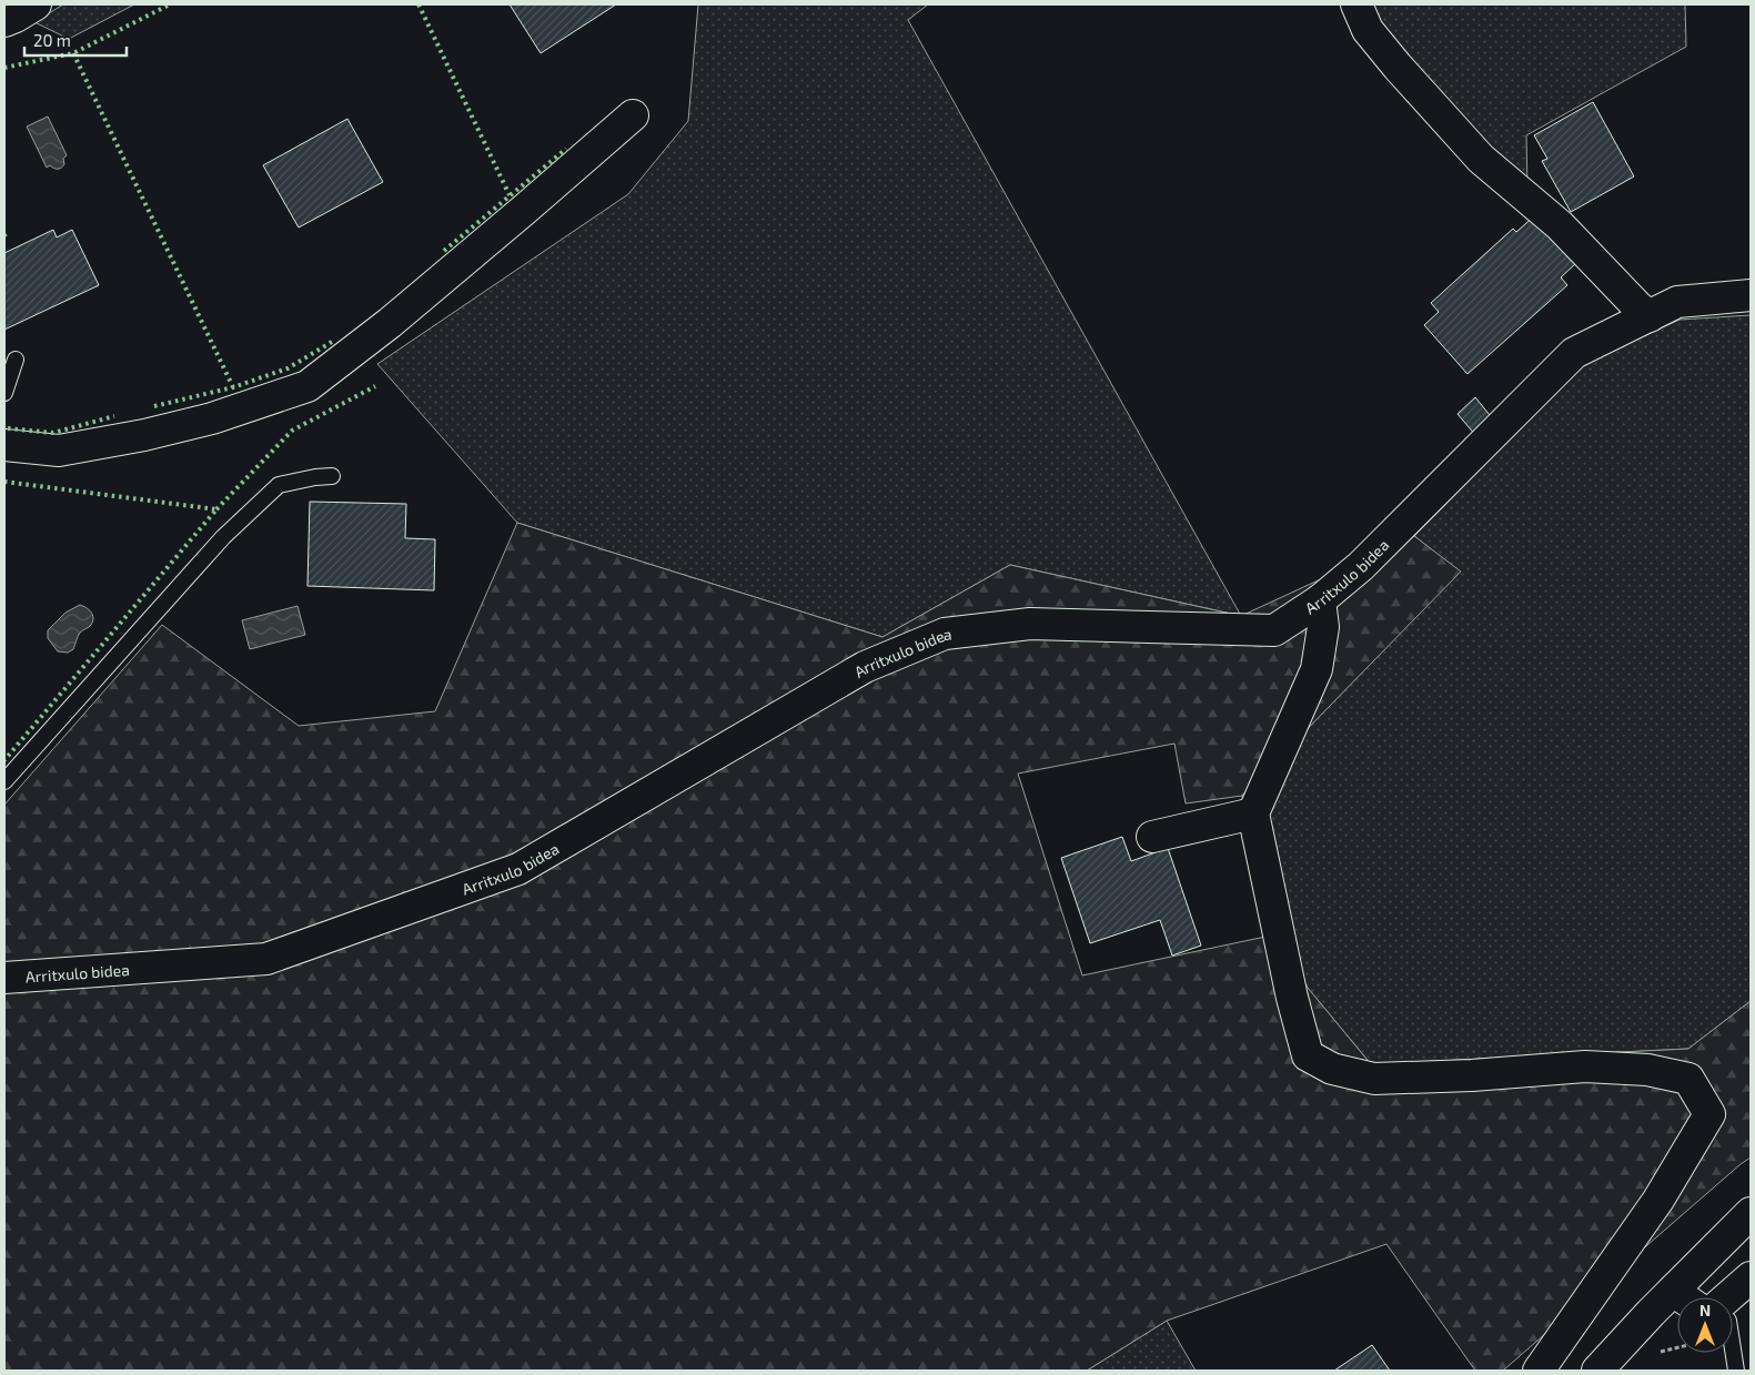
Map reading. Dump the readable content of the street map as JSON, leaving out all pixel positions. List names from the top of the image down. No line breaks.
{"streets":{"street":["Arritxulo bidea"]},"scale_bar":"20 m","north":"top"}
